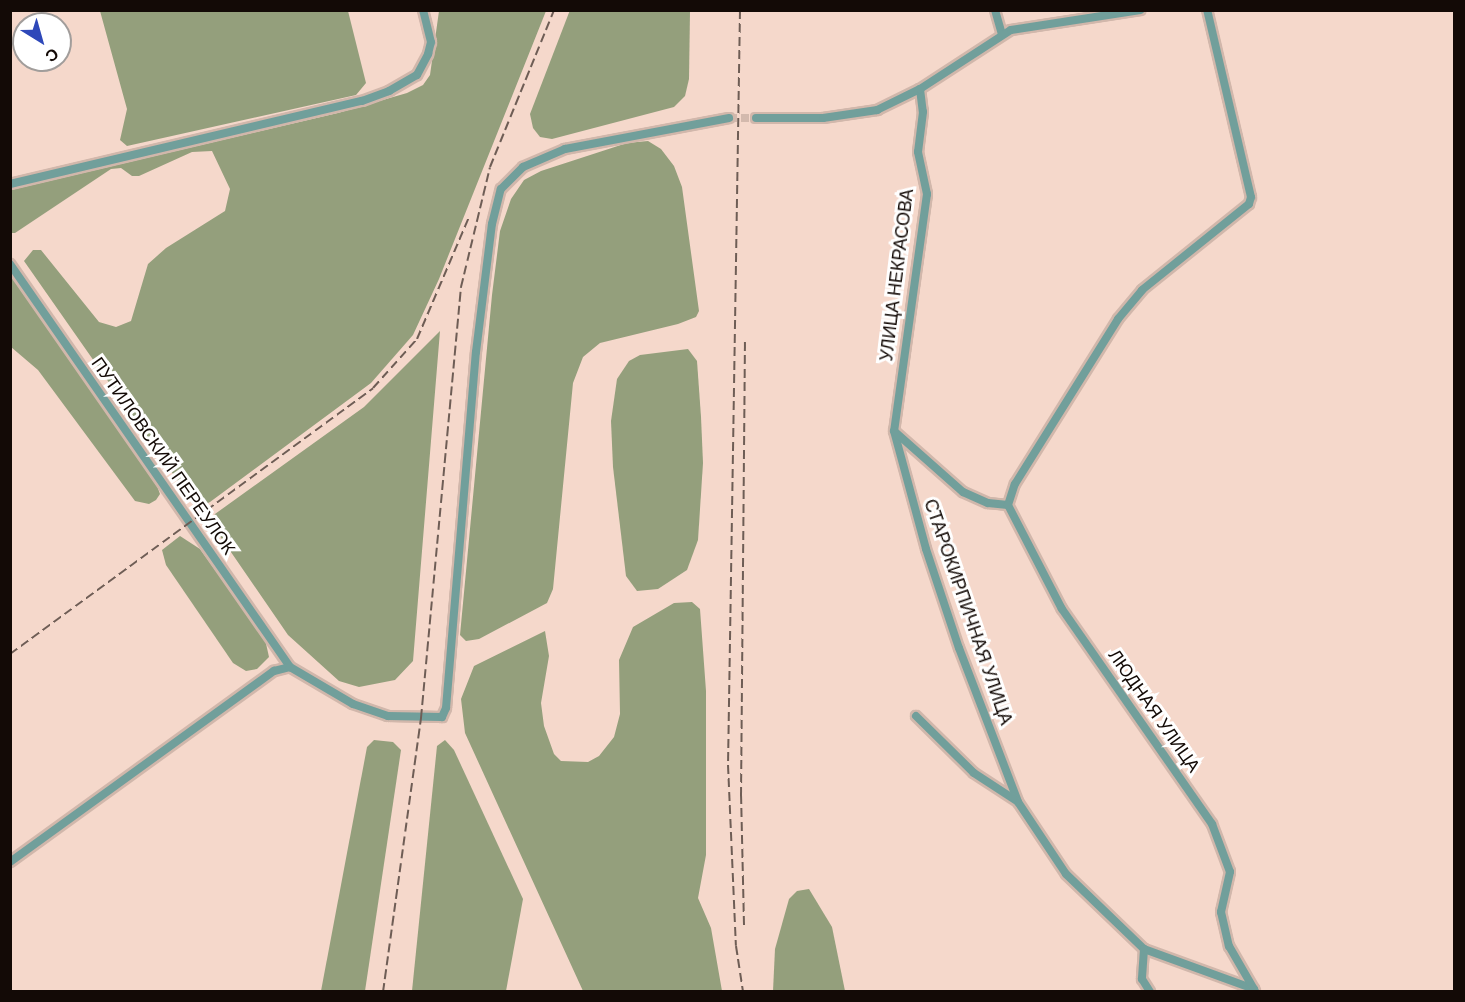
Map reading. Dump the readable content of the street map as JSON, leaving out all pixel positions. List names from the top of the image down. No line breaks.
{"streets":{"street":["УЛИЦА НЕКРАСОВА","ПУТИЛОВСКИЙ ПЕРЕУЛОК","СТАРОКИРПИЧНАЯ УЛИЦА","ЛЮДНАЯ УЛИЦА"]},"crossings":[["УЛИЦА НЕКРАСОВА","СТАРОКИРПИЧНАЯ УЛИЦА"],["СТАРОКИРПИЧНАЯ УЛИЦА","ЛЮДНАЯ УЛИЦА"]],"north":"bottom right"}
